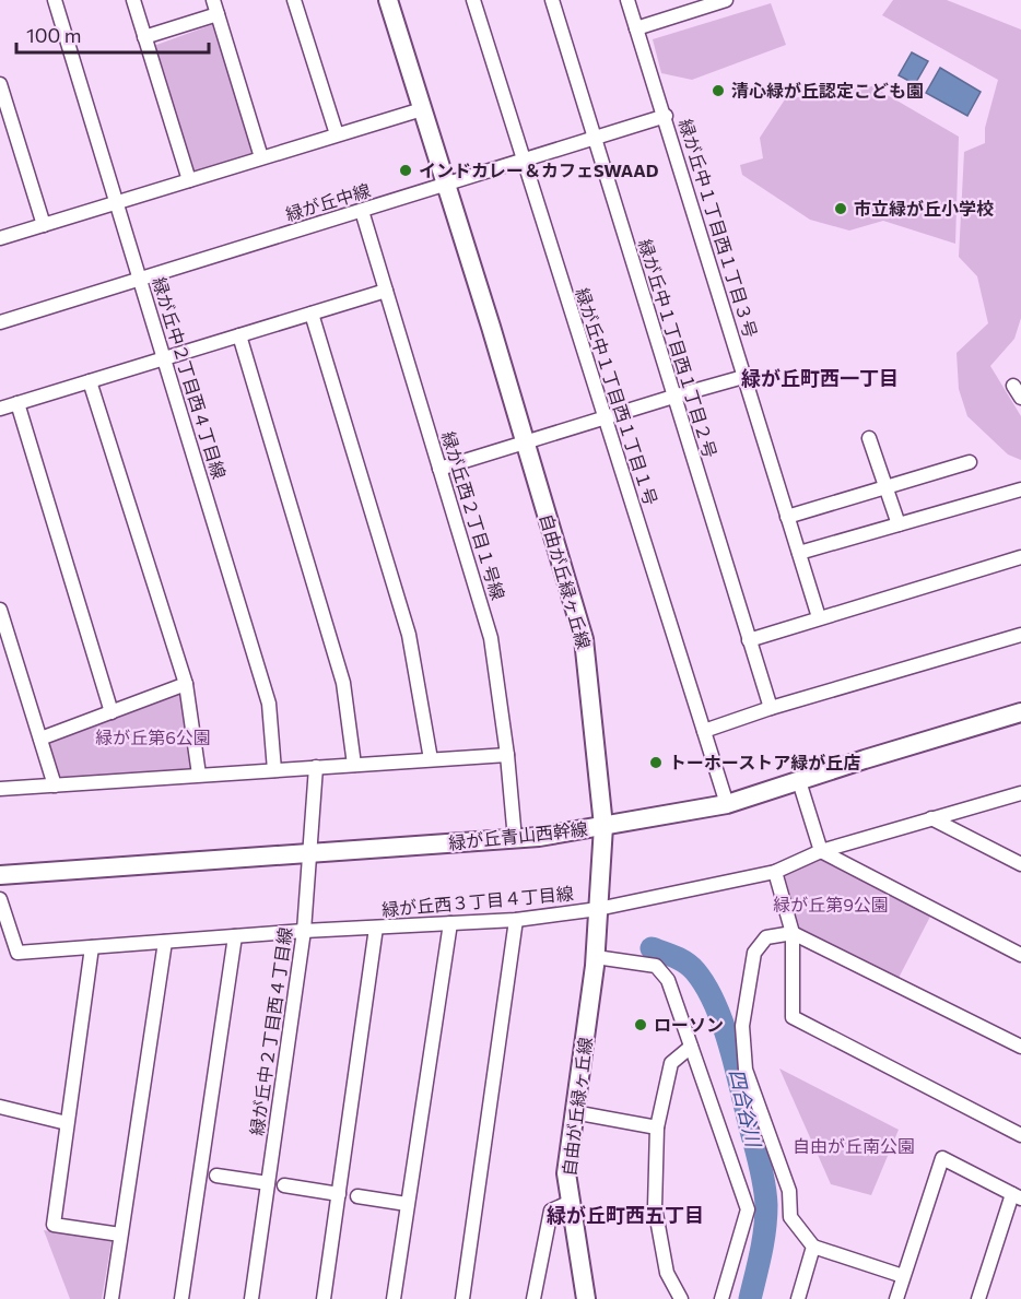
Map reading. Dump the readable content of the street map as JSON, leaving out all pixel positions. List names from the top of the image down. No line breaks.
{"streets":{"street":["緑が丘中線","緑が丘中１丁目西１丁目３号","緑が丘中１丁目西１丁目２号","緑が丘中２丁目西４丁目線","緑が丘中１丁目西１丁目１号","緑が丘西２丁目１号線","自由が丘緑ヶ丘線","緑が丘青山西幹線","緑が丘西３丁目４丁目線"]},"crossings":[["緑が丘中線","緑が丘中１丁目西１丁目３号"],["緑が丘中線","緑が丘中１丁目西１丁目２号"],["緑が丘中線","緑が丘中２丁目西４丁目線"],["緑が丘中線","緑が丘中１丁目西１丁目１号"],["緑が丘中線","緑が丘西２丁目１号線"],["緑が丘中線","自由が丘緑ヶ丘線"],["緑が丘中２丁目西４丁目線","緑が丘青山西幹線"],["緑が丘中２丁目西４丁目線","緑が丘西３丁目４丁目線"],["緑が丘中１丁目西１丁目１号","緑が丘青山西幹線"],["緑が丘西２丁目１号線","緑が丘青山西幹線"],["自由が丘緑ヶ丘線","緑が丘青山西幹線"],["自由が丘緑ヶ丘線","緑が丘西３丁目４丁目線"]],"districts":["緑が丘町西一丁目","緑が丘町西五丁目"],"water":["四合谷川"],"parks":["緑が丘第6公園","緑が丘第9公園","自由が丘南公園"],"places":["清心緑が丘認定こども園","インドカレー＆カフェSWAAD","市立緑が丘小学校","トーホーストア緑が丘店","ローソン"],"scale_bar":"100 m"}
